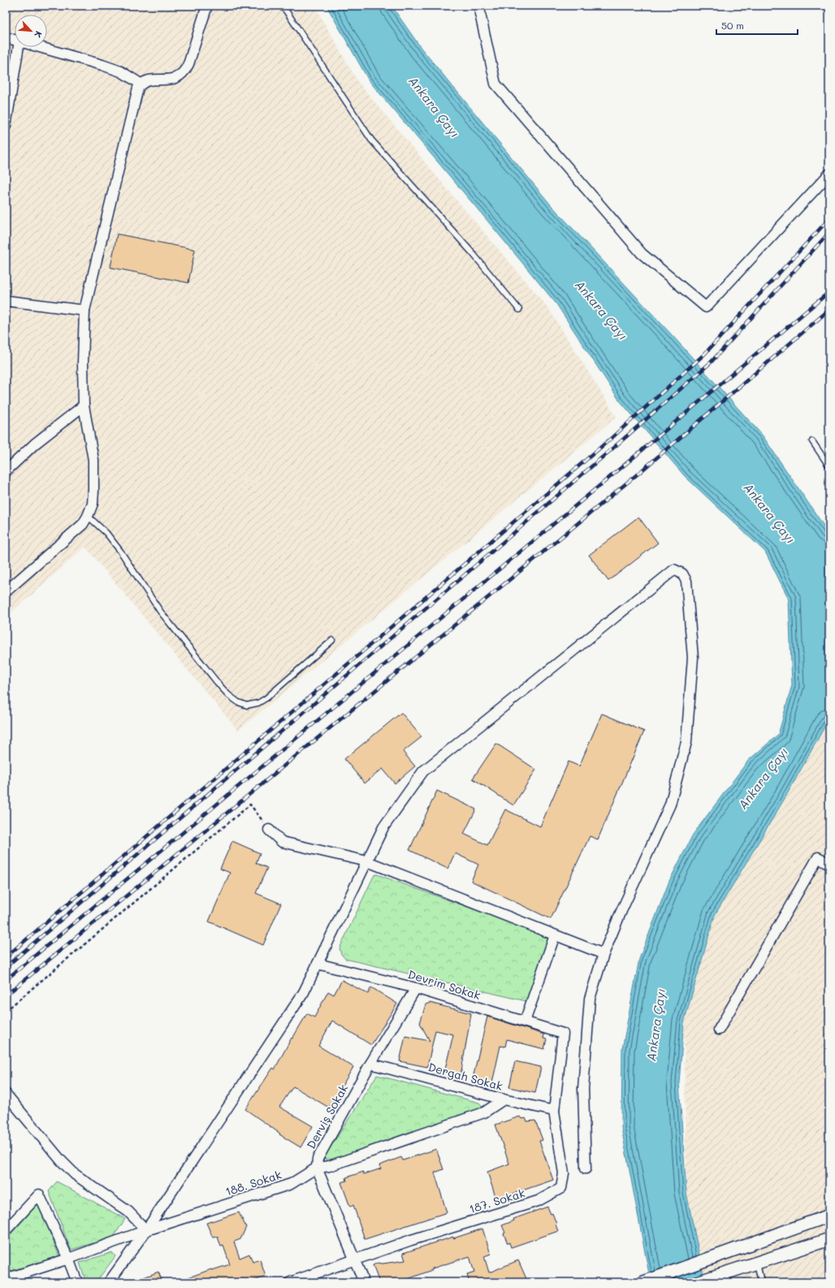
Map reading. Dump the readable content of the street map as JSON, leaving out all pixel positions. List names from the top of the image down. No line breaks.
{"streets":{"street":["Devrim Sokak","Dergah Sokak","Derviş Sokak","188. Sokak","187. Sokak"]},"crossings":[["Devrim Sokak","Derviş Sokak"],["Devrim Sokak","187. Sokak"],["Dergah Sokak","Derviş Sokak"],["Dergah Sokak","188. Sokak"],["Dergah Sokak","187. Sokak"],["Derviş Sokak","188. Sokak"],["Derviş Sokak","187. Sokak"]],"water":["Ankara Çayı"],"scale_bar":"50 m","north":"bottom right"}
